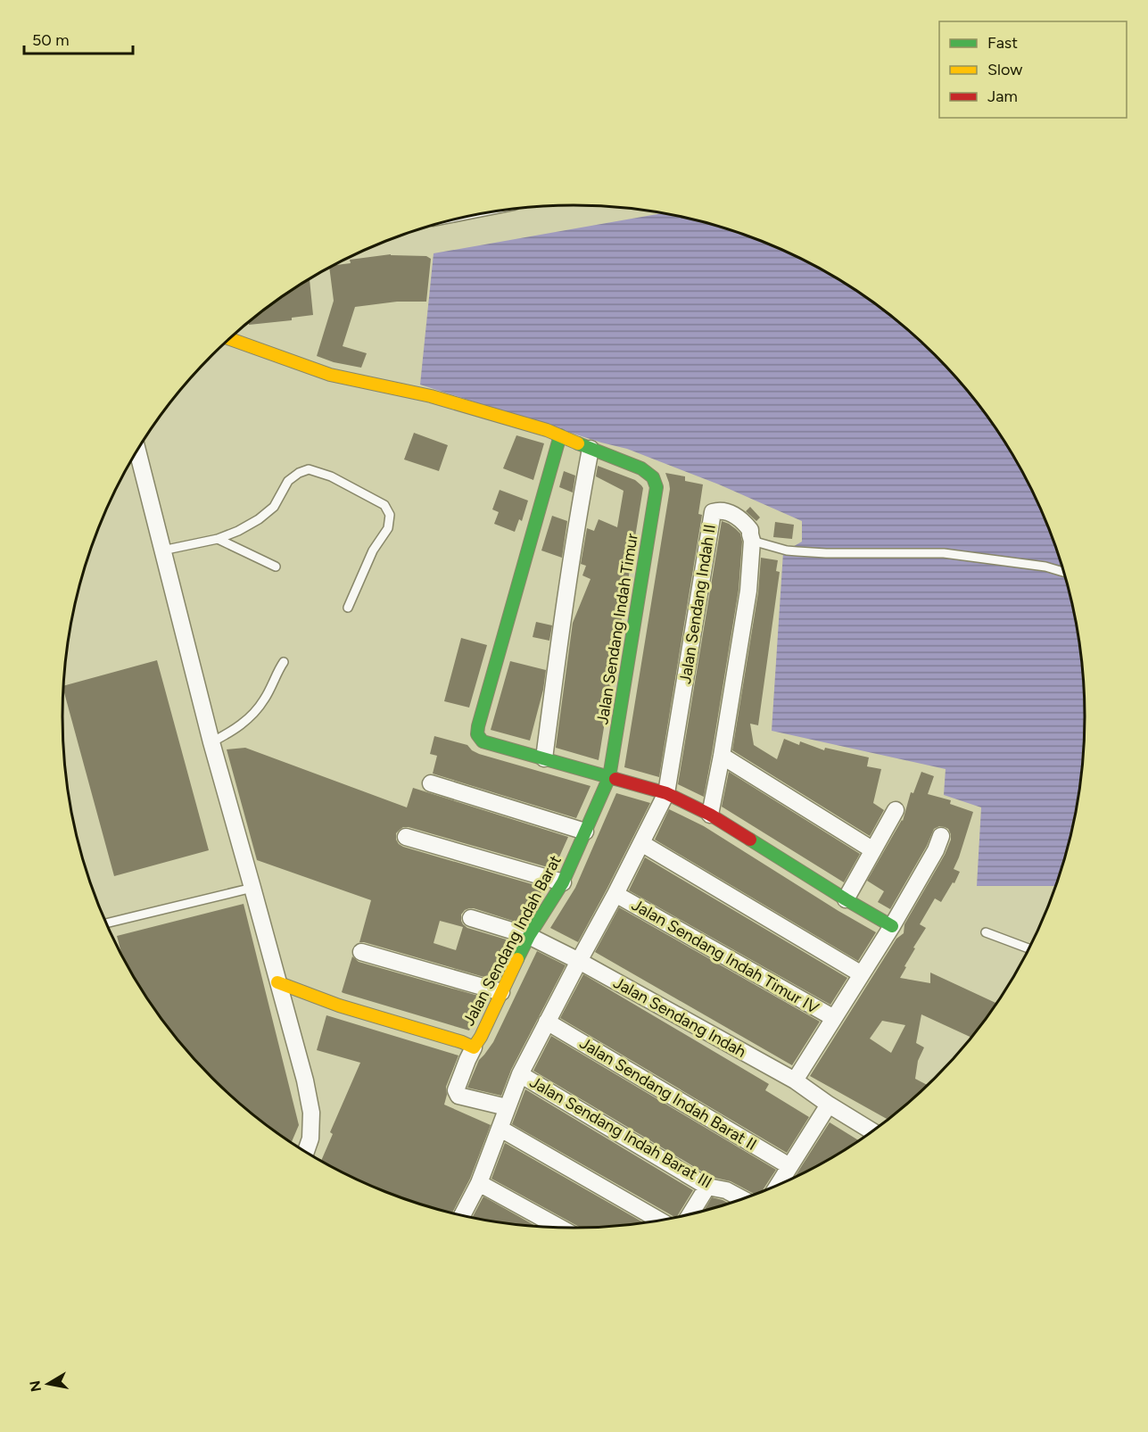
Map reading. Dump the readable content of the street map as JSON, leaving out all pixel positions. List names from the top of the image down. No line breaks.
{"streets":{"street":["Jalan Sendang Indah II","Jalan Sendang Indah Timur","Jalan Sendang Indah Barat","Jalan Sendang Indah Timur IV","Jalan Sendang Indah","Jalan Sendang Indah Barat II","Jalan Sendang Indah Barat III"]},"crossings":[["Jalan Sendang Indah II","Jalan Sendang Indah Timur IV"],["Jalan Sendang Indah II","Jalan Sendang Indah"],["Jalan Sendang Indah II","Jalan Sendang Indah Barat II"],["Jalan Sendang Indah II","Jalan Sendang Indah Barat III"],["Jalan Sendang Indah Timur","Jalan Sendang Indah Barat"],["Jalan Sendang Indah Barat","Jalan Sendang Indah"]],"legend":["Fast","Slow","Jam"],"scale_bar":"50 m","north":"left"}
